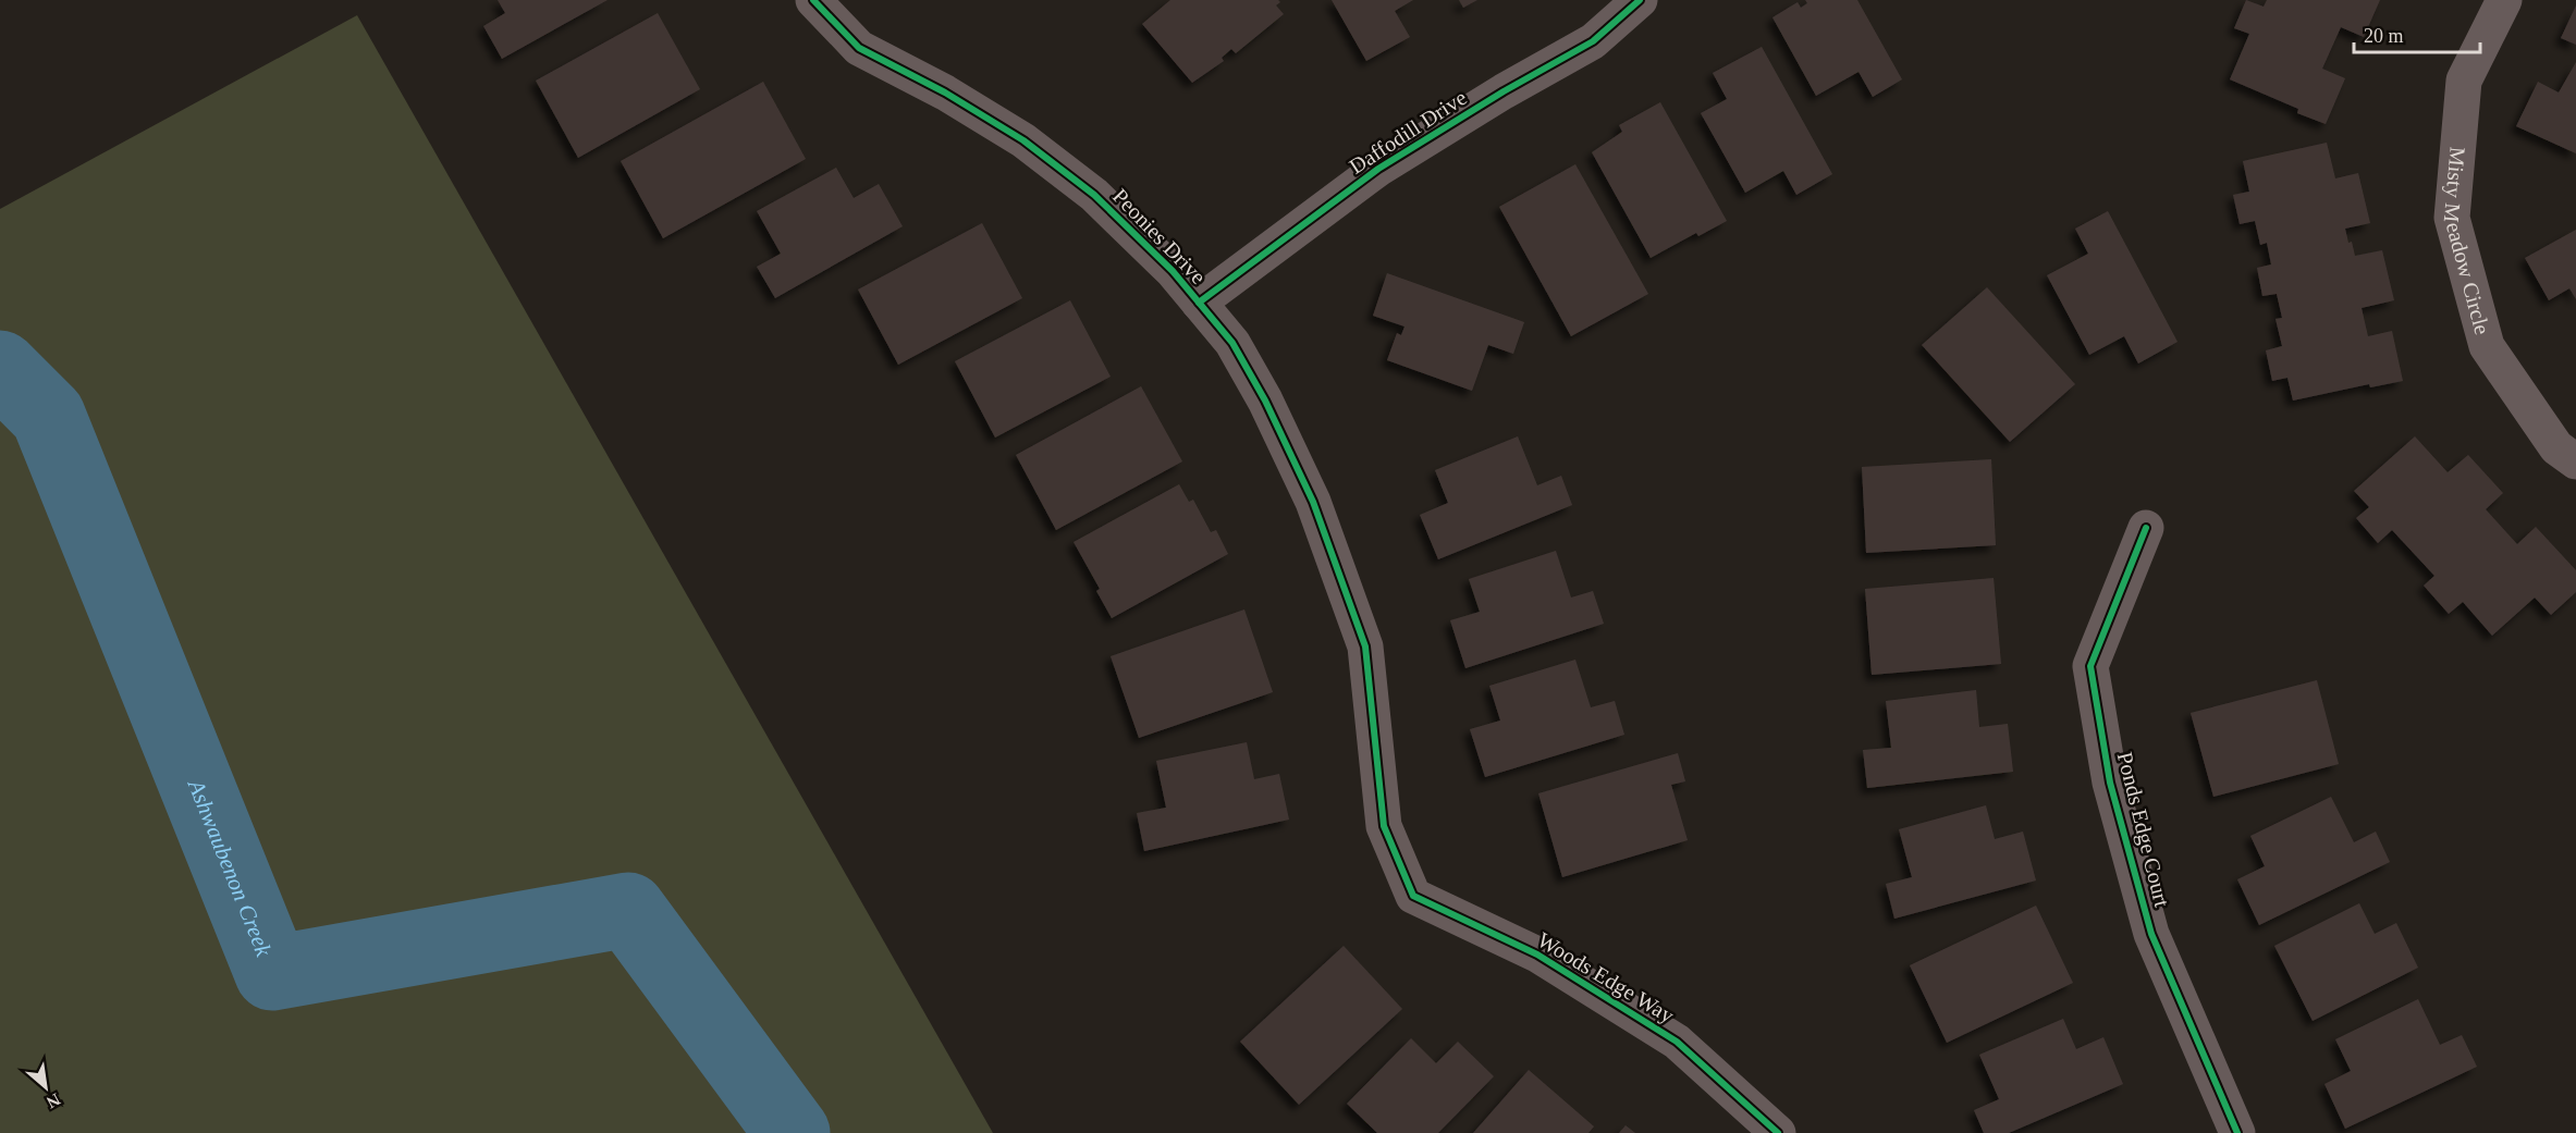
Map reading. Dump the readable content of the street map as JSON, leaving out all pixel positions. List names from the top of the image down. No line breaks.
{"streets":{"street":["Daffodill Drive","Peonies Drive","Misty Meadow Circle","Ponds Edge Court","Woods Edge Way"]},"crossings":[["Daffodill Drive","Peonies Drive"],["Peonies Drive","Woods Edge Way"]],"water":["Ashwaubenon Creek"],"scale_bar":"20 m","north":"bottom right"}
